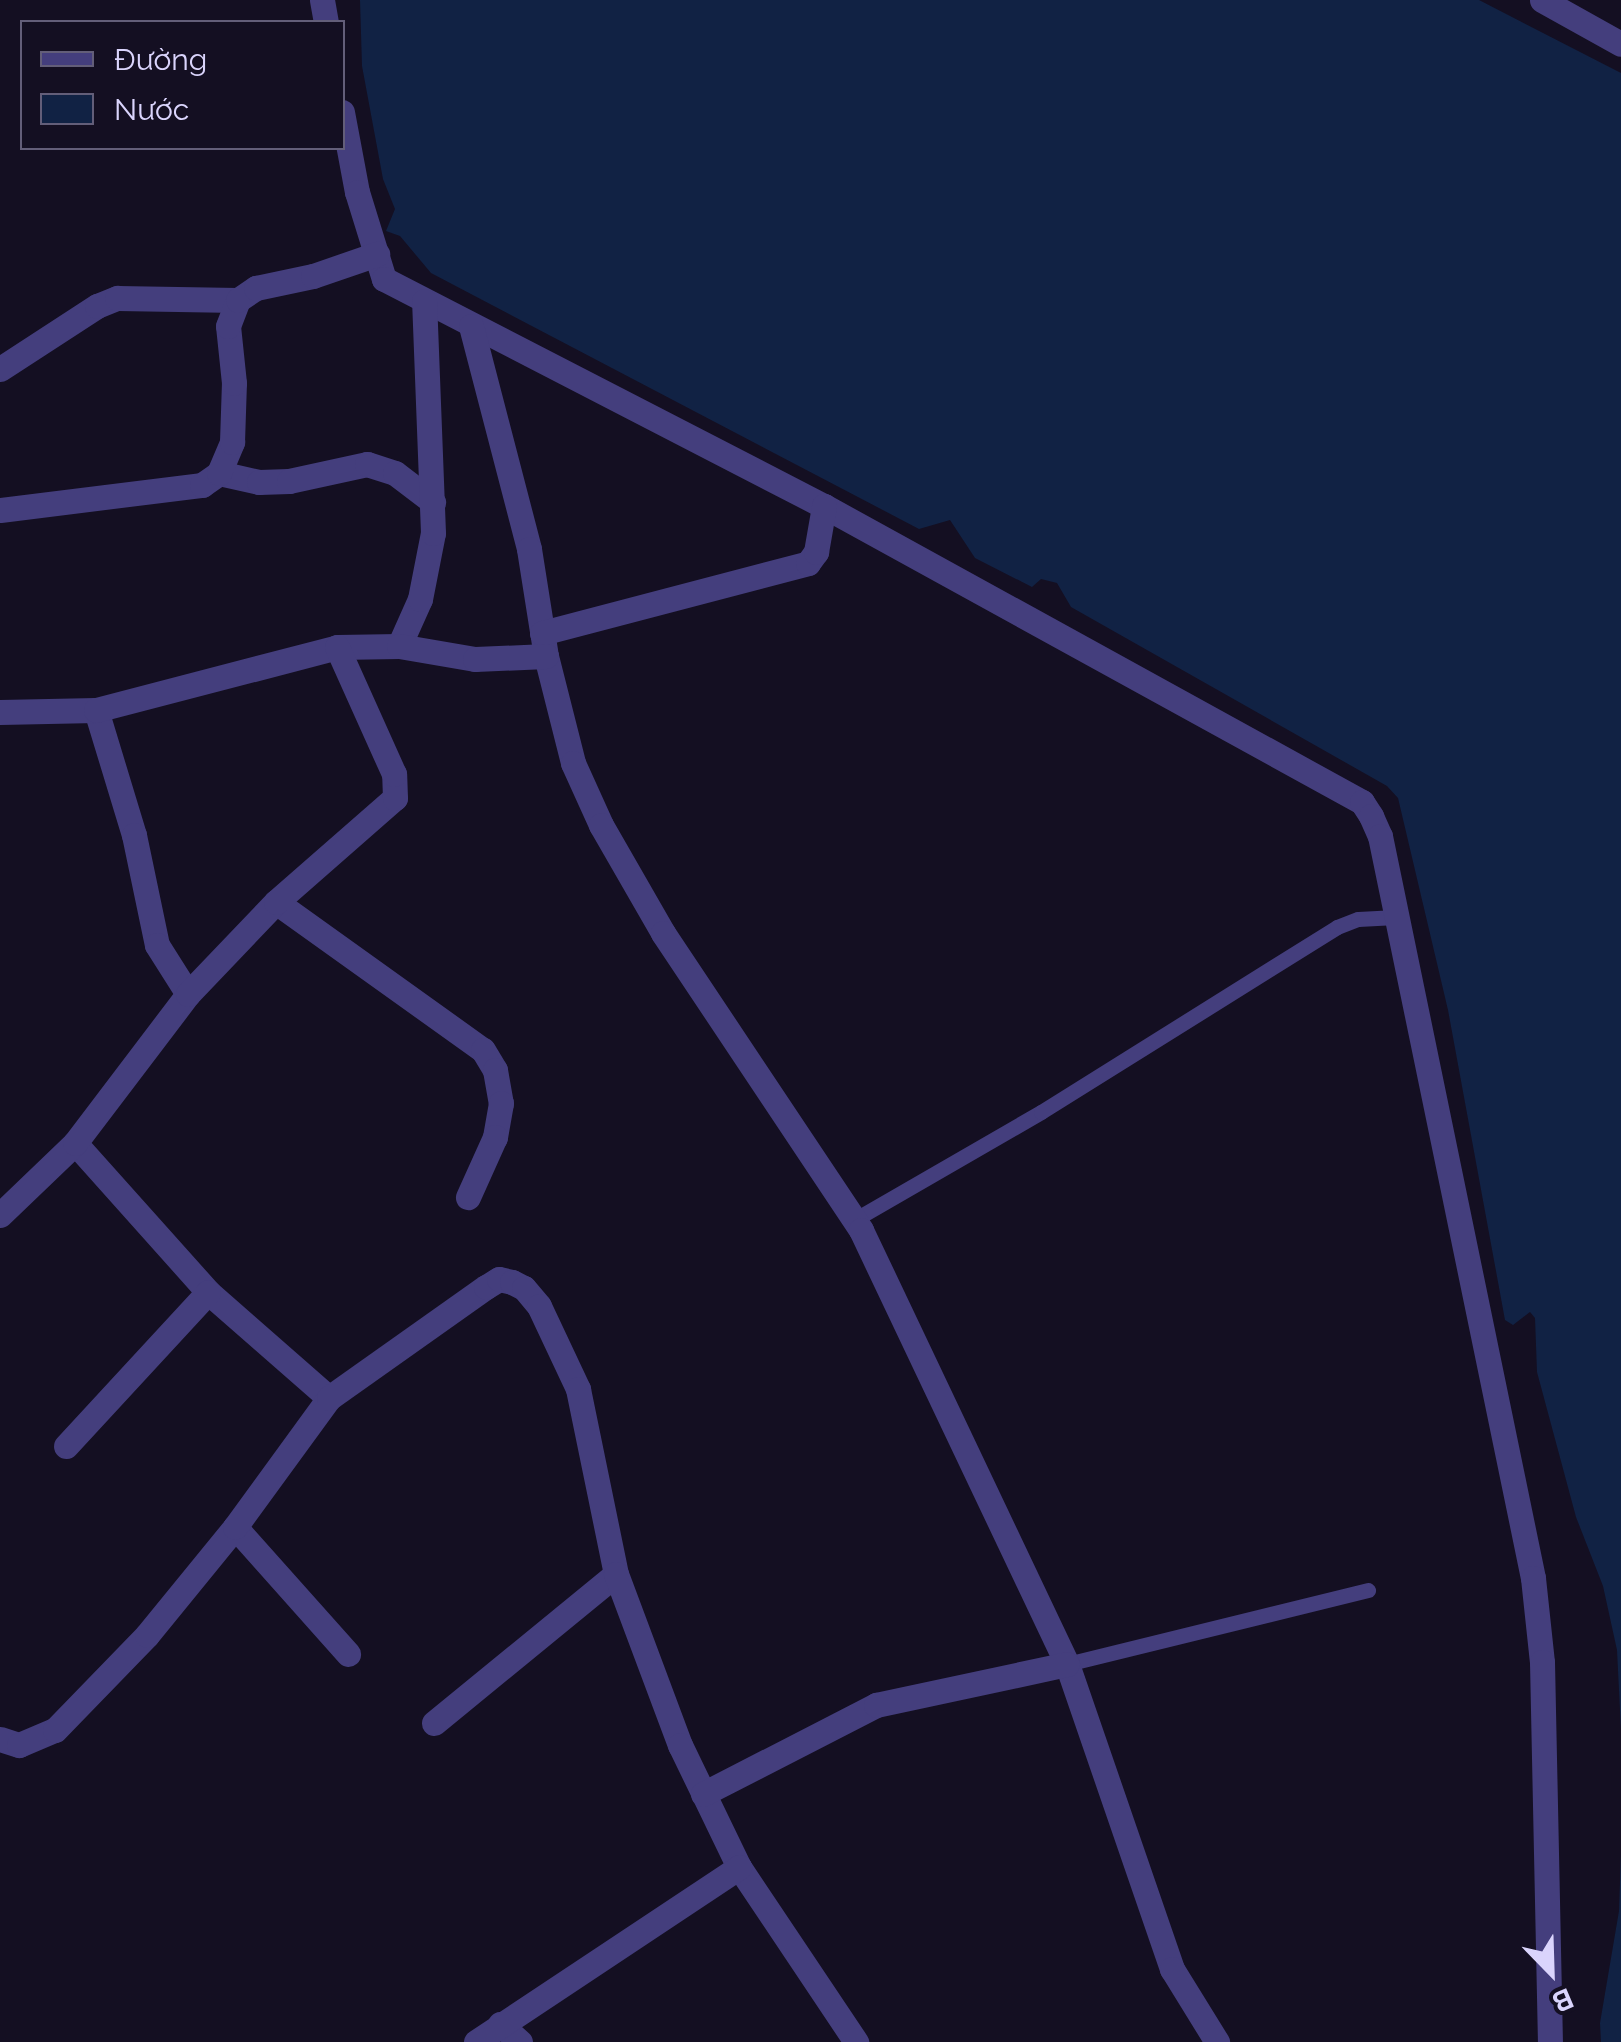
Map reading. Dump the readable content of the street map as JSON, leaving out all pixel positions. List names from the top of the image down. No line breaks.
{"legend":["Đường","Nước"],"north":"bottom right"}
